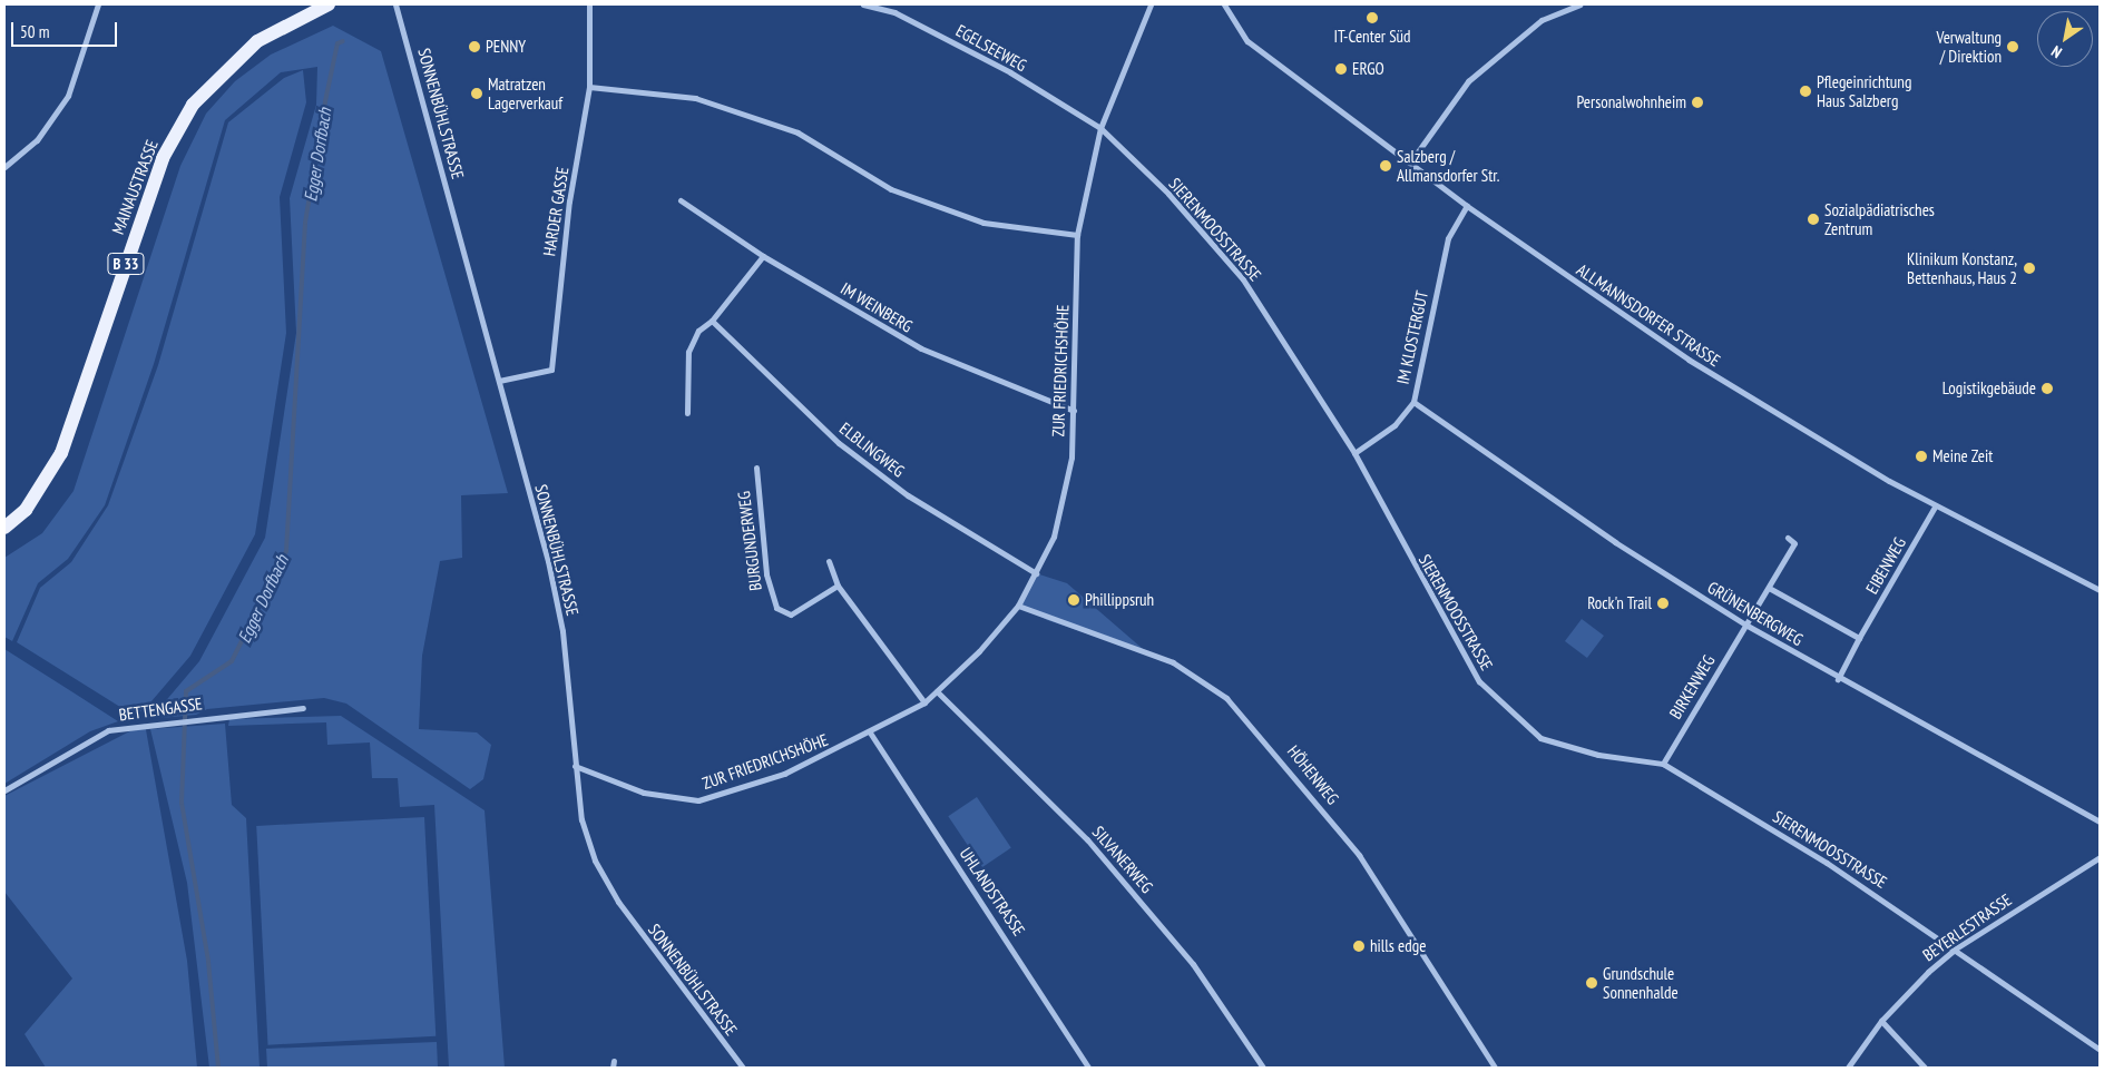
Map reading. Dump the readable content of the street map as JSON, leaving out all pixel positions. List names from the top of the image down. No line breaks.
{"streets":{"main road":["MAINAUSTRASSE","B 33"],"street":["EGELSEEWEG","SONNENBÜHLSTRASSE","HARDER GASSE","SIERENMOOSSTRASSE","IM WEINBERG","ALLMANNSDORFER STRASSE","IM KLOSTERGUT","ZUR FRIEDRICHSHÖHE","ELBLINGWEG","BURGUNDERWEG","EIBENWEG","GRÜNENBERGWEG","BIRKENWEG","BETTENGASSE","HÖHENWEG","SILVANERWEG","UHLANDSTRASSE","BEYERLESTRASSE"]},"crossings":[["EGELSEEWEG","SIERENMOOSSTRASSE"],["EGELSEEWEG","ZUR FRIEDRICHSHÖHE"],["SONNENBÜHLSTRASSE","HARDER GASSE"],["SONNENBÜHLSTRASSE","ZUR FRIEDRICHSHÖHE"],["SIERENMOOSSTRASSE","IM KLOSTERGUT"],["SIERENMOOSSTRASSE","ZUR FRIEDRICHSHÖHE"],["SIERENMOOSSTRASSE","BIRKENWEG"],["SIERENMOOSSTRASSE","BEYERLESTRASSE"],["IM WEINBERG","ZUR FRIEDRICHSHÖHE"],["ALLMANNSDORFER STRASSE","IM KLOSTERGUT"],["ALLMANNSDORFER STRASSE","EIBENWEG"],["IM KLOSTERGUT","GRÜNENBERGWEG"],["ZUR FRIEDRICHSHÖHE","ELBLINGWEG"],["ZUR FRIEDRICHSHÖHE","HÖHENWEG"],["ZUR FRIEDRICHSHÖHE","SILVANERWEG"],["ZUR FRIEDRICHSHÖHE","UHLANDSTRASSE"],["EIBENWEG","GRÜNENBERGWEG"],["GRÜNENBERGWEG","BIRKENWEG"]],"water":["Egger Dorfbach"],"places":["IT-Center Süd","PENNY","Verwaltung / Direktion","ERGO","Pflegeinrichtung Haus Salzberg","Matratzen Lagerverkauf","Personalwohnheim","Salzberg / Allmansdorfer Str.","Sozialpädiatrisches Zentrum","Klinikum Konstanz, Bettenhaus, Haus 2","Logistikgebäude","Meine Zeit","Phillippsruh","Rock'n Trail","hills edge","Grundschule Sonnenhalde"],"scale_bar":"50 m","north":"bottom left"}
